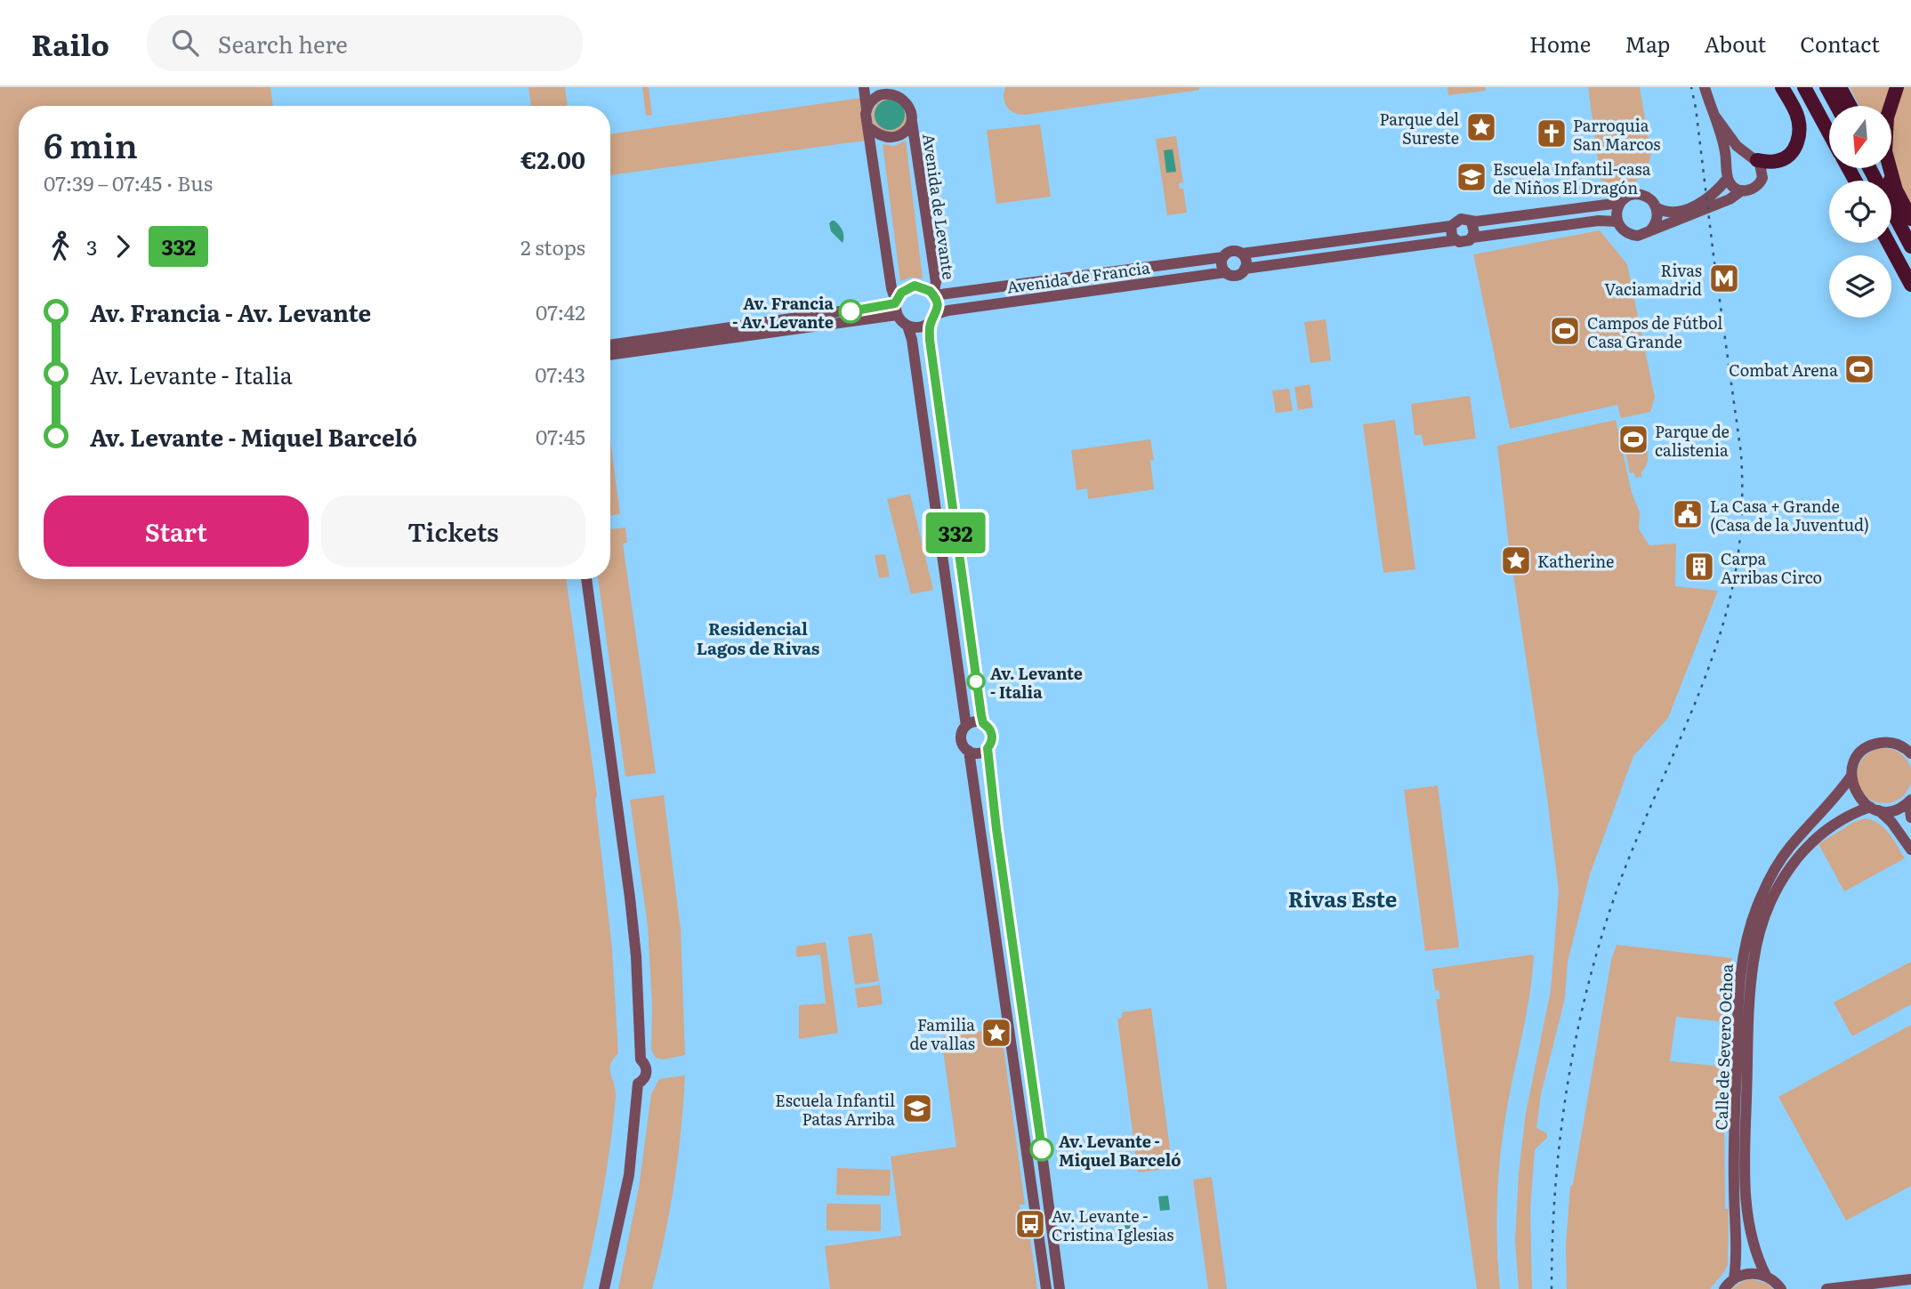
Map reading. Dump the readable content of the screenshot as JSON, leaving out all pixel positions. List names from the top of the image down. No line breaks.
{"streets":{"street":["Avenida de Levante","Avenida de Francia","Calle de Severo Ochoa"]},"crossings":[["Avenida de Levante","Avenida de Francia"]],"districts":["Residencial Lagos de Rivas","Rivas Este"],"places":{"place":["Parque del Sureste","Katherine","Familia de vallas"],"church":["Parroquia San Marcos"],"school or university":["Escuela Infantil-casa de Niños El Dragón","Escuela Infantil Patas Arriba"],"metro station":["Rivas Vaciamadrid"],"other":["Av. Francia - Av. Levante","Av. Levante - Italia","Av. Levante - Miquel Barceló"],"sports":["Campos de Fútbol Casa Grande","Combat Arena","Parque de calistenia"],"public building":["La Casa + Grande (Casa de la Juventud)"],"building":["Carpa Arribas Circo"],"bus stop":["Av. Levante - Cristina Iglesias"]},"lines":["bus line 332"],"north":"bottom","page":{"header":"Railo","search":"Search here","nav":["Home","Map","About","Contact"],"on_map":"332","heading":["6 min","07:39 – 07:45 · Bus","€2.00"],"legs":["3","332","2 stops"],"list":[{"name":"Av. Francia - Av. Levante","value":"07:42"},{"name":"Av. Levante - Italia","value":"07:43"},{"name":"Av. Levante - Miquel Barceló","value":"07:45"}],"buttons":["Start","Tickets"]}}
